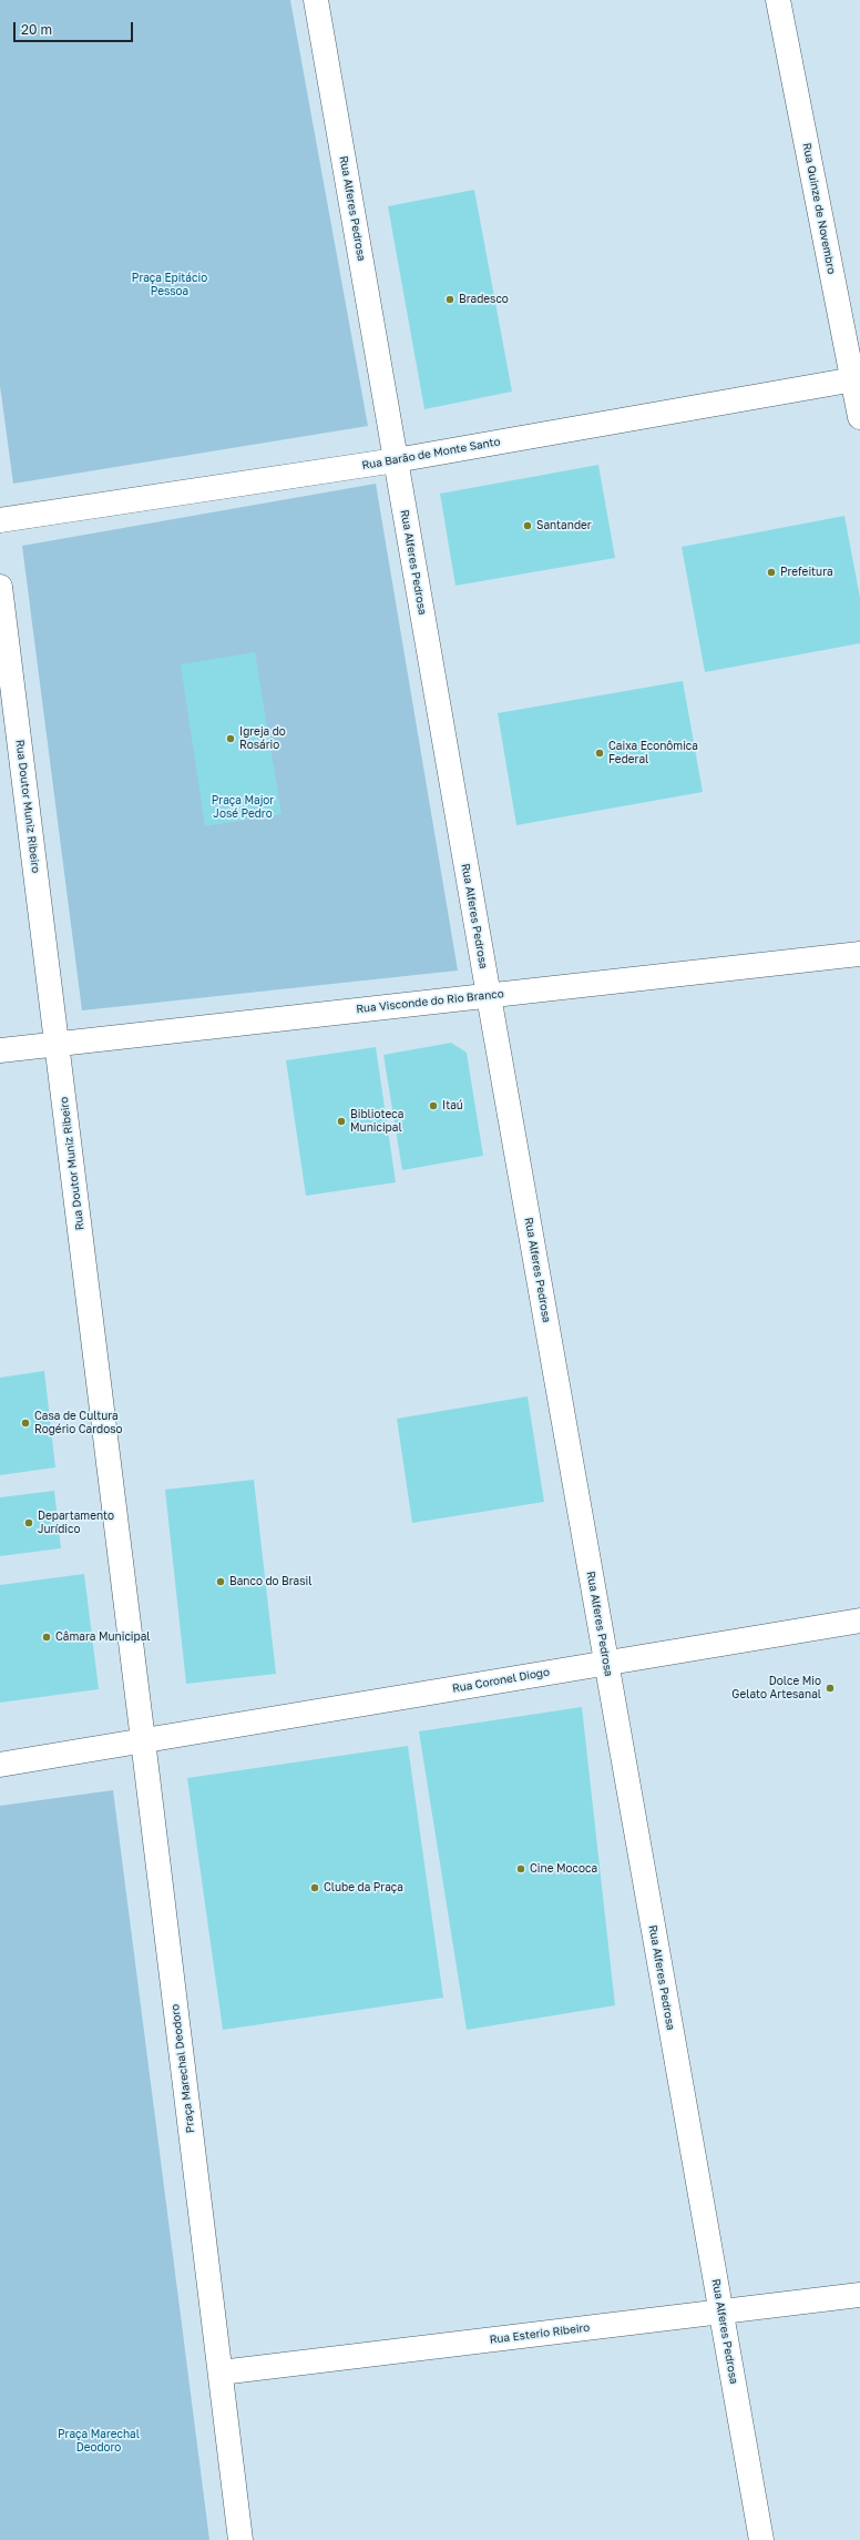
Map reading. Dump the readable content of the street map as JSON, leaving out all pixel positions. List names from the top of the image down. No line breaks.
{"streets":{"street":["Rua Alferes Pedrosa","Rua Quinze de Novembro","Rua Barão de Monte Santo","Rua Doutor Muniz Ribeiro","Rua Visconde do Rio Branco","Rua Coronel Diogo","Praça Marechal Deodoro","Rua Esterio Ribeiro"]},"crossings":[["Rua Alferes Pedrosa","Rua Barão de Monte Santo"],["Rua Alferes Pedrosa","Rua Visconde do Rio Branco"],["Rua Alferes Pedrosa","Rua Coronel Diogo"],["Rua Alferes Pedrosa","Rua Esterio Ribeiro"],["Rua Quinze de Novembro","Rua Barão de Monte Santo"],["Rua Doutor Muniz Ribeiro","Rua Visconde do Rio Branco"],["Rua Doutor Muniz Ribeiro","Rua Coronel Diogo"],["Rua Doutor Muniz Ribeiro","Praça Marechal Deodoro"],["Rua Coronel Diogo","Praça Marechal Deodoro"],["Praça Marechal Deodoro","Rua Esterio Ribeiro"]],"parks":["Praça Epitácio Pessoa","Praça Major José Pedro","Praça Marechal Deodoro"],"places":["Bradesco","Santander","Prefeitura","Igreja do Rosário","Caixa Econômica Federal","Itaú","Biblioteca Municipal","Casa de Cultura Rogério Cardoso","Departamento Jurídico","Banco do Brasil","Câmara Municipal","Dolce Mio Gelato Artesanal","Cine Mococa","Clube da Praça"],"scale_bar":"20 m"}
